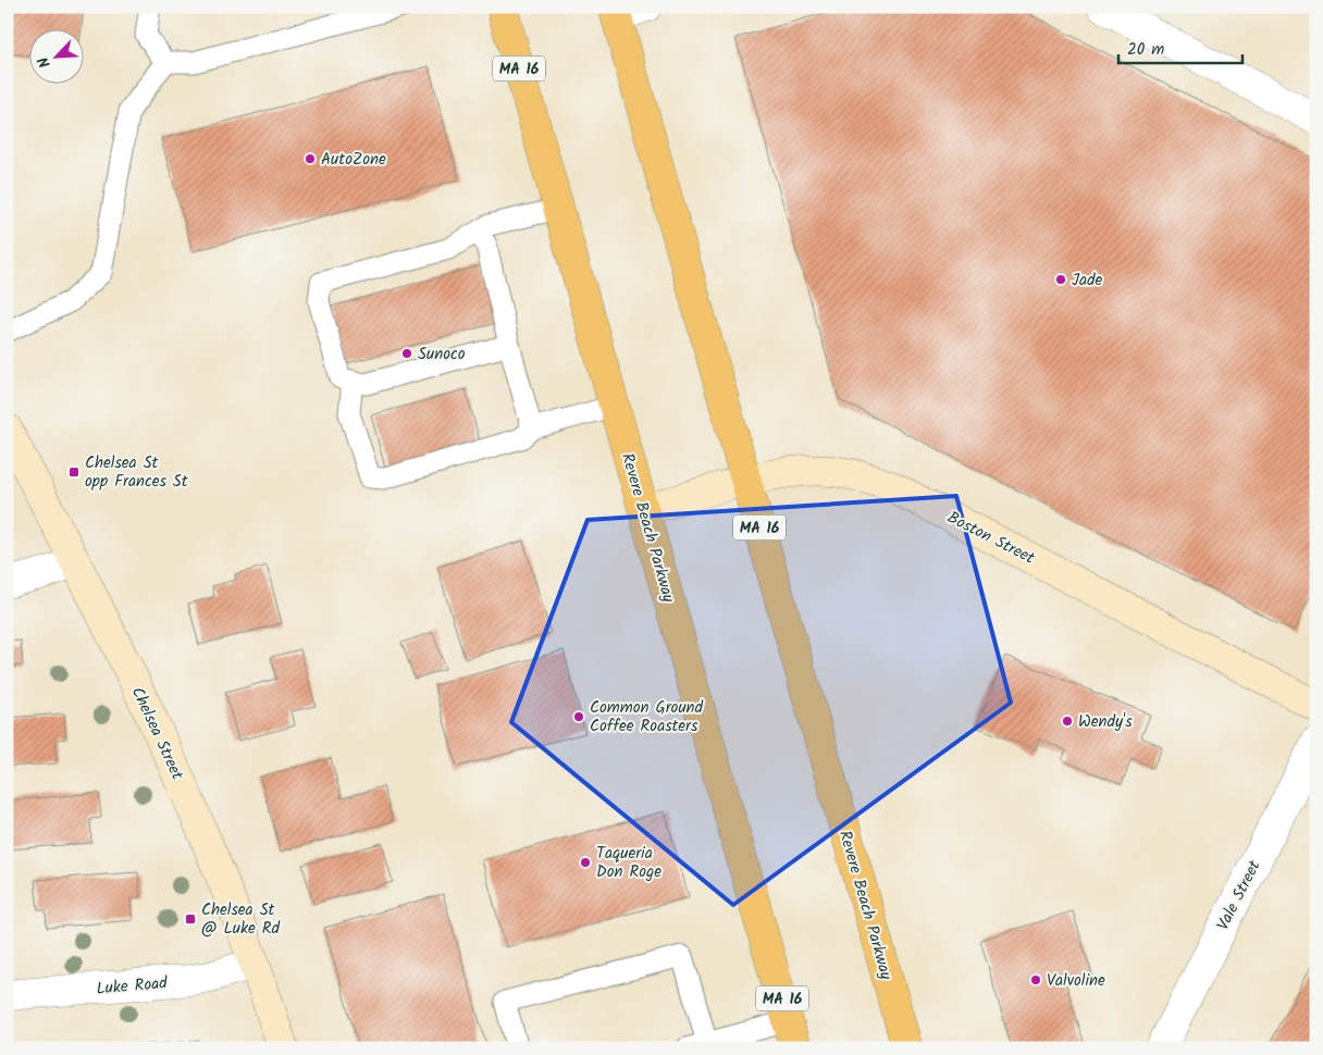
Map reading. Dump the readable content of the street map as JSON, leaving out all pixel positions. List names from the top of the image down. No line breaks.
{"streets":{"highway":["MA 16","Revere Beach Parkway"],"street":["Boston Street","Chelsea Street","Vale Street","Luke Road"]},"crossings":[["Revere Beach Parkway","Boston Street"],["Chelsea Street","Luke Road"]],"places":{"other":["AutoZone","Jade","Sunoco","Common Ground Coffee Roasters","Wendy's","Taqueria Don Roge","Valvoline"],"transit":["Chelsea St opp Frances St","Chelsea St @ Luke Rd"]},"scale_bar":"20 m","north":"bottom left"}
